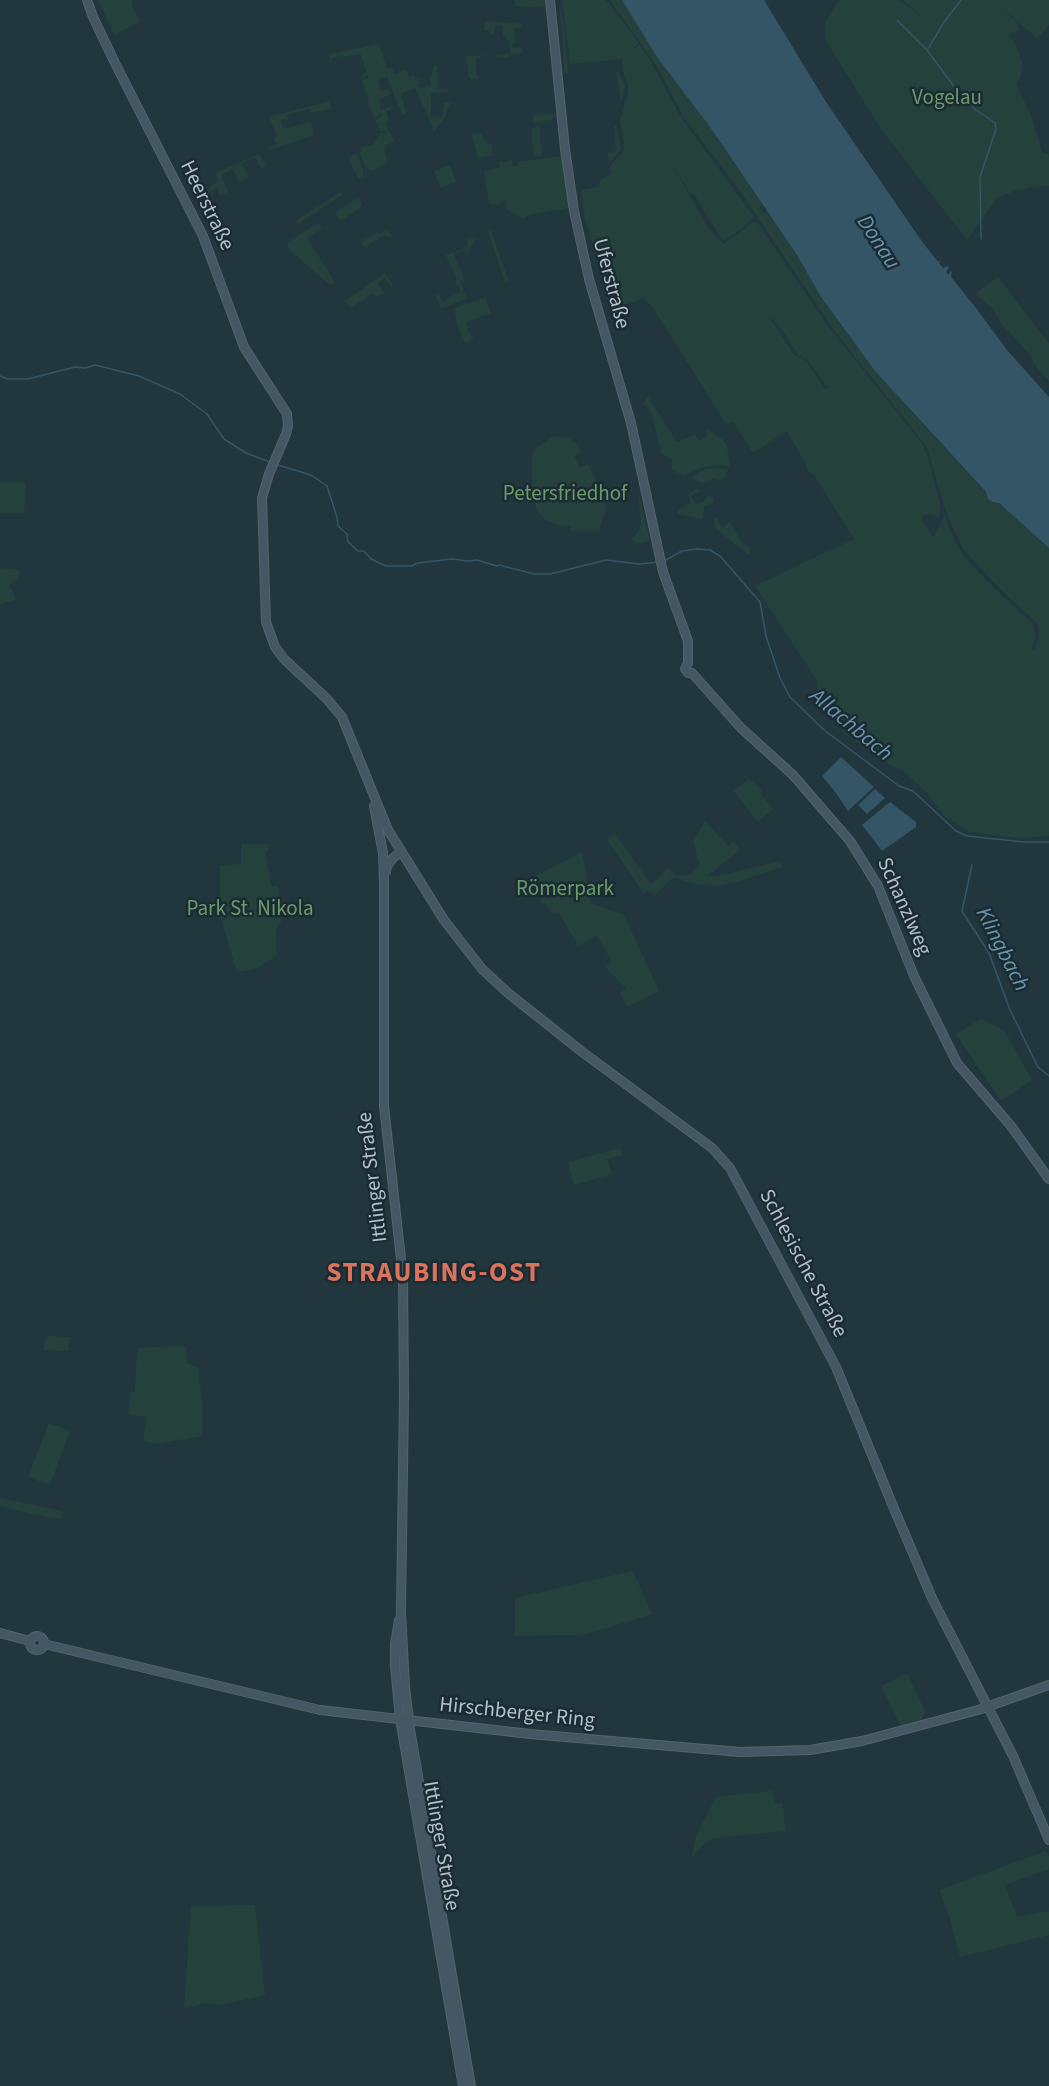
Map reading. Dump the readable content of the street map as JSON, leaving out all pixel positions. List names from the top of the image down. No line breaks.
{"streets":{"street":["Heerstraße","Uferstraße","Schanzlweg","Ittlinger Straße","Schlesische Straße","Hirschberger Ring"]},"crossings":[["Heerstraße","Ittlinger Straße"],["Uferstraße","Schanzlweg"],["Ittlinger Straße","Schlesische Straße"],["Ittlinger Straße","Hirschberger Ring"],["Schlesische Straße","Hirschberger Ring"]],"districts":["STRAUBING-OST"],"water":["Donau","Allachbach","Klingbach"],"parks":["Vogelau","Petersfriedhof","Römerpark","Park St. Nikola"]}
